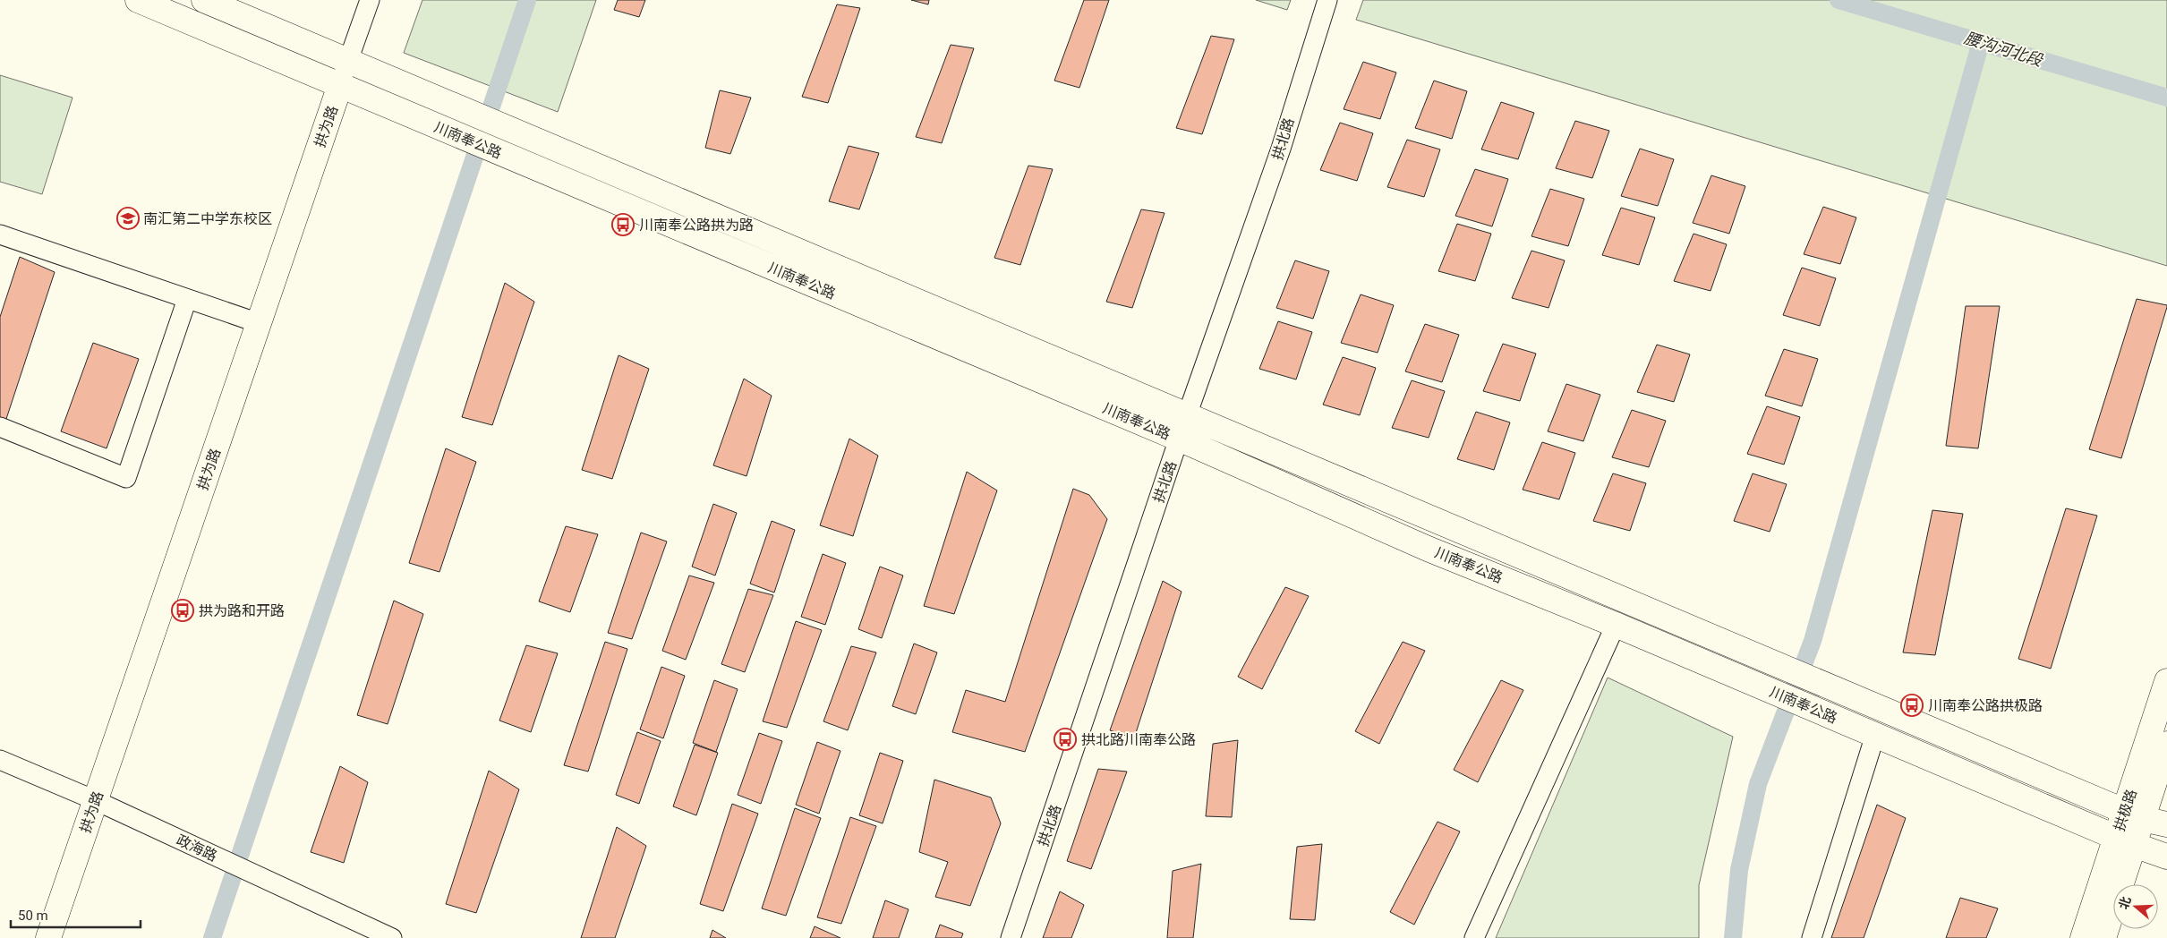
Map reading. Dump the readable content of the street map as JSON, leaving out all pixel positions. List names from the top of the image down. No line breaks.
{"streets":{"main road":["拱为路","川南奉公路","拱极路"],"street":["拱北路","政海路"]},"crossings":[["拱为路","川南奉公路"],["拱为路","政海路"],["拱北路","川南奉公路"],["川南奉公路","拱极路"]],"water":["腰沟河北段"],"places":{"school or university":["南汇第二中学东校区"],"bus stop":["川南奉公路拱为路","拱为路和开路","川南奉公路拱极路","拱北路川南奉公路"]},"scale_bar":"50 m","north":"left"}
